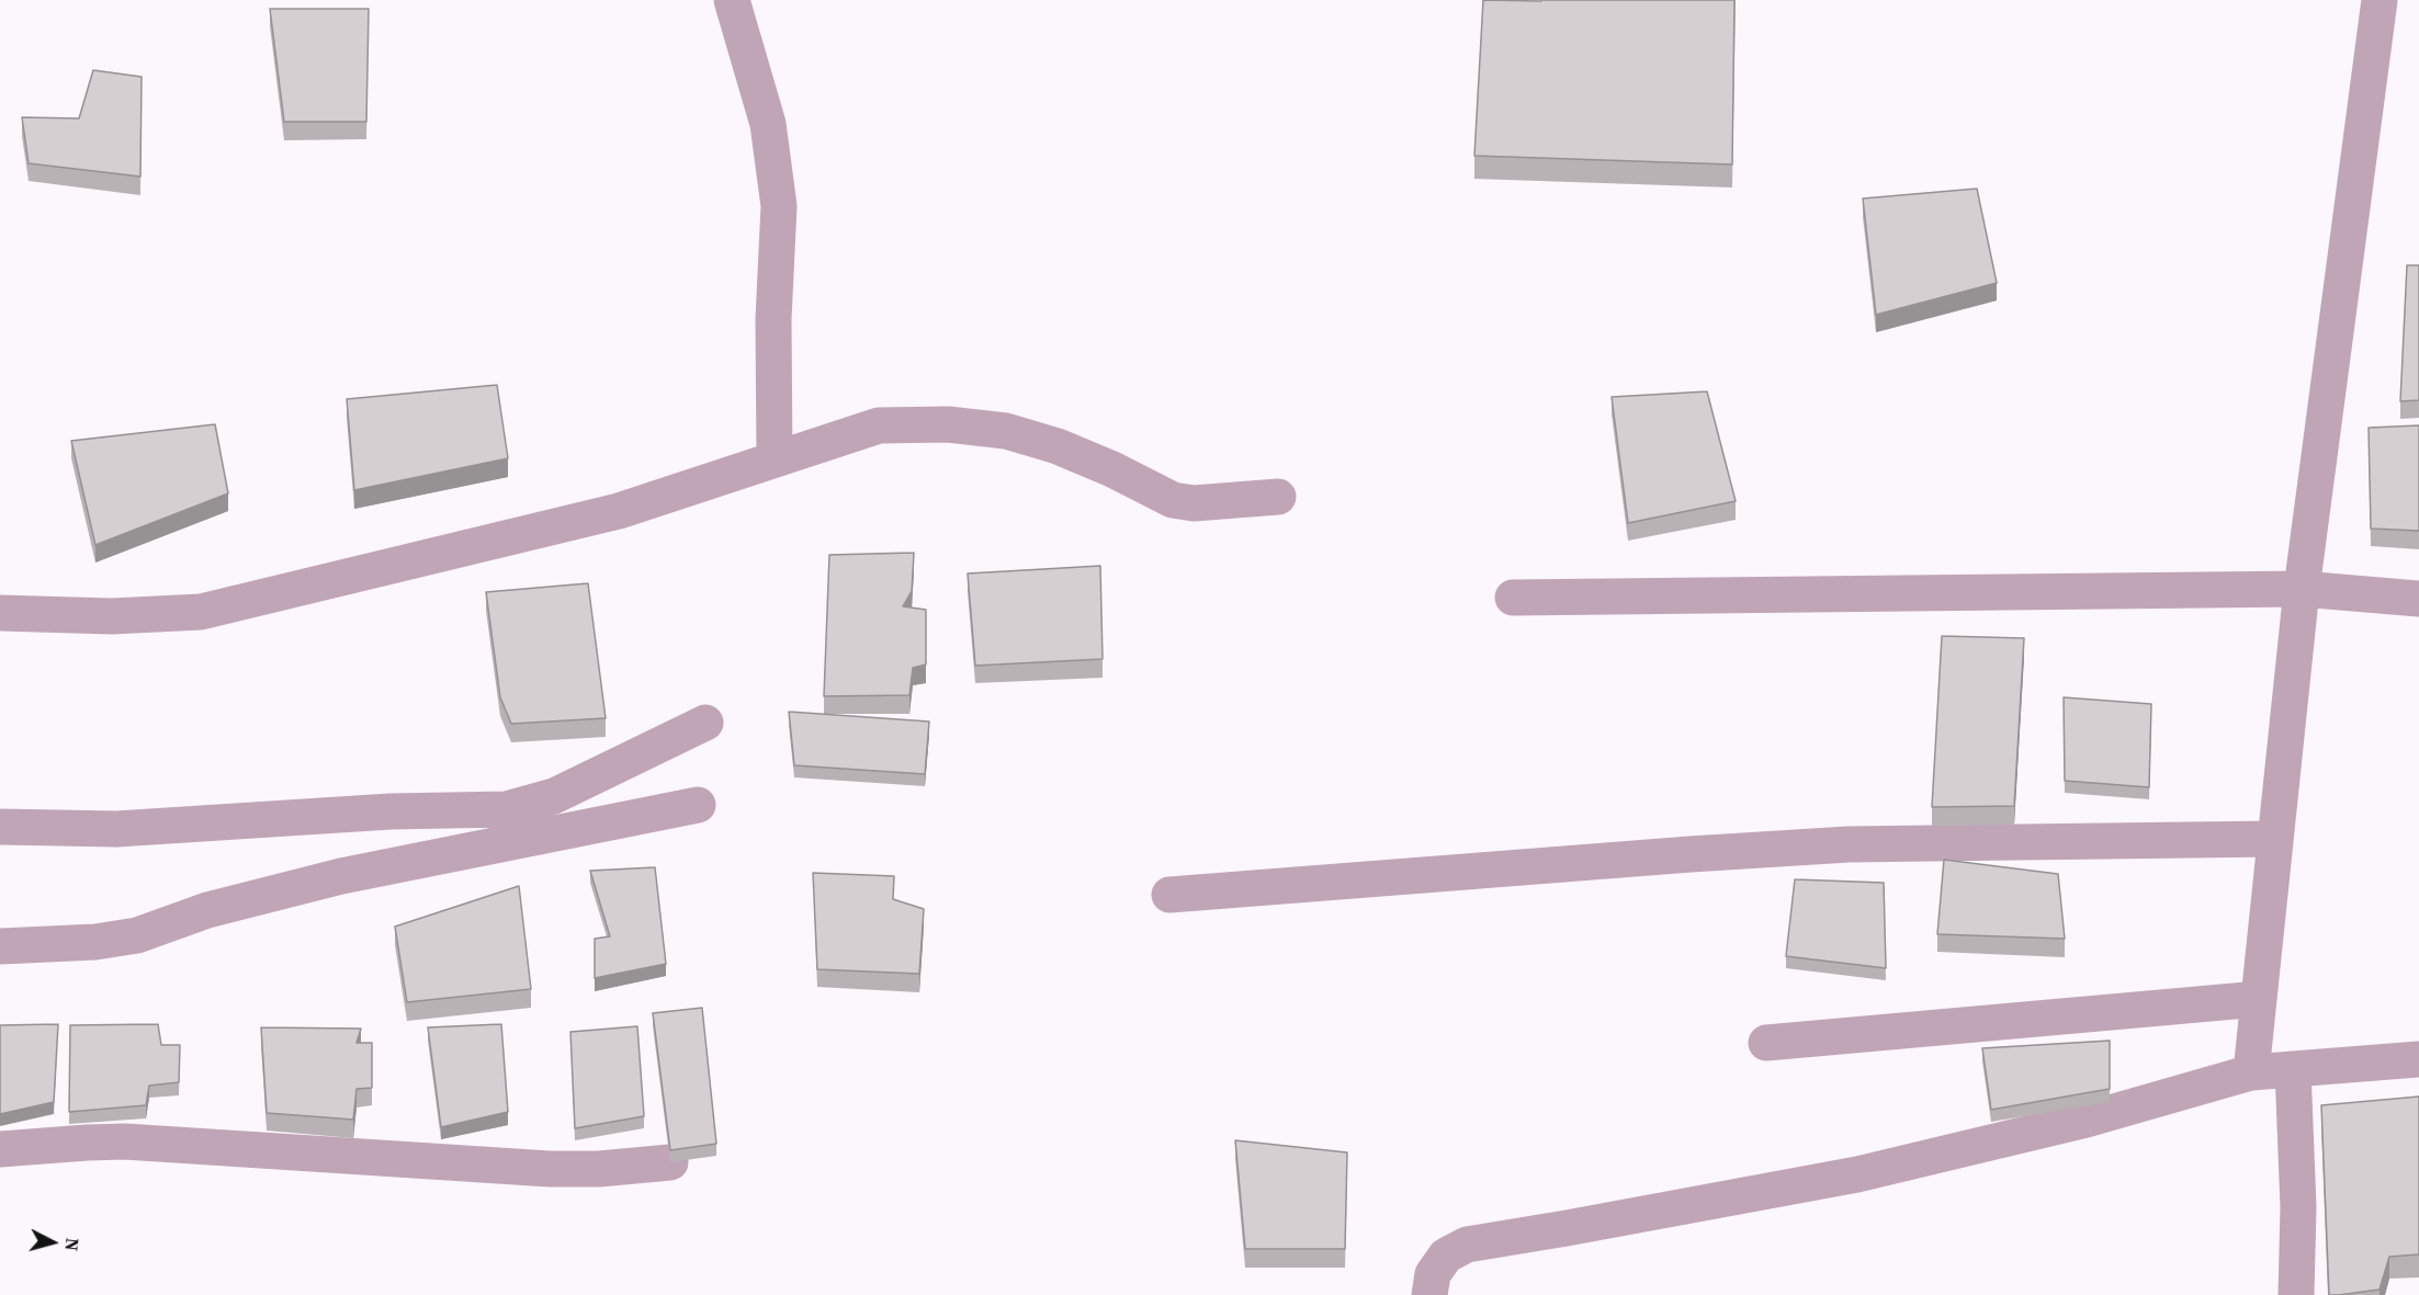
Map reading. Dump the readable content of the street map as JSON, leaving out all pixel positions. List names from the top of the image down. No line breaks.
{"north":"right"}
